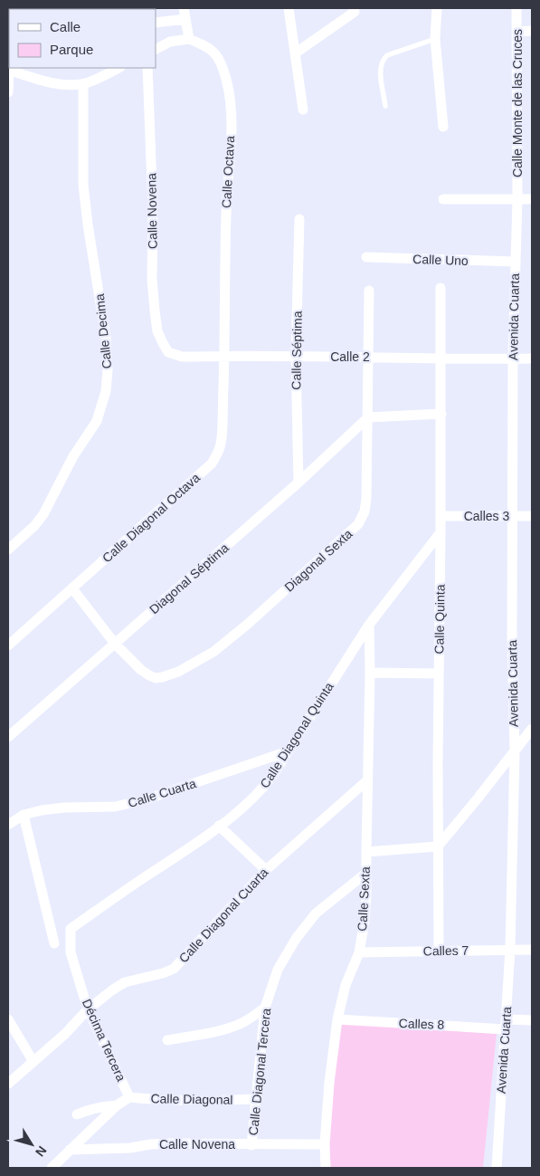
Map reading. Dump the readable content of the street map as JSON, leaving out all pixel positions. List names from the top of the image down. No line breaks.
{"streets":{"street":["Calle Monte de las Cruces","Calle Octava","Calle Novena","Calle Uno","Avenida Cuarta","Calle Decima","Calle Séptima","Calle 2","Calles 3","Calle Diagonal Octava","Diagonal Sexta","Diagonal Séptima","Calle Quinta","Calle Diagonal Quinta","Calle Cuarta","Calle Sexta","Calle Diagonal Cuarta","Calles 7","Calles 8","Décima Tercera","Calle Diagonal Tercera","Calle Diagonal"]},"crossings":[["Calle Monte de las Cruces","Avenida Cuarta"],["Calle Octava","Calle 2"],["Calle Octava","Calle Diagonal Octava"],["Calle Novena","Calle 2"],["Calle Novena","Calle Sexta"],["Calle Novena","Calle Diagonal Tercera"],["Calle Uno","Avenida Cuarta"],["Avenida Cuarta","Calle 2"],["Avenida Cuarta","Calles 3"],["Avenida Cuarta","Calles 7"],["Avenida Cuarta","Calles 8"],["Calle Séptima","Calle 2"],["Calle Séptima","Diagonal Séptima"],["Calle 2","Calle Diagonal Octava"],["Calle 2","Diagonal Sexta"],["Calle 2","Calle Quinta"],["Calles 3","Calle Quinta"],["Calle Diagonal Octava","Diagonal Sexta"],["Diagonal Sexta","Diagonal Séptima"],["Calle Quinta","Calle Diagonal Quinta"],["Calle Quinta","Calles 7"],["Calle Diagonal Quinta","Calle Cuarta"],["Calle Diagonal Quinta","Calle Sexta"],["Calle Diagonal Quinta","Décima Tercera"],["Calle Sexta","Calle Diagonal Cuarta"],["Calle Sexta","Calles 7"],["Calle Sexta","Calles 8"],["Calle Sexta","Calle Diagonal Tercera"],["Calle Diagonal Cuarta","Décima Tercera"],["Décima Tercera","Calle Diagonal"],["Calle Diagonal Tercera","Calle Diagonal"]],"legend":["Calle","Parque"],"north":"bottom right"}
